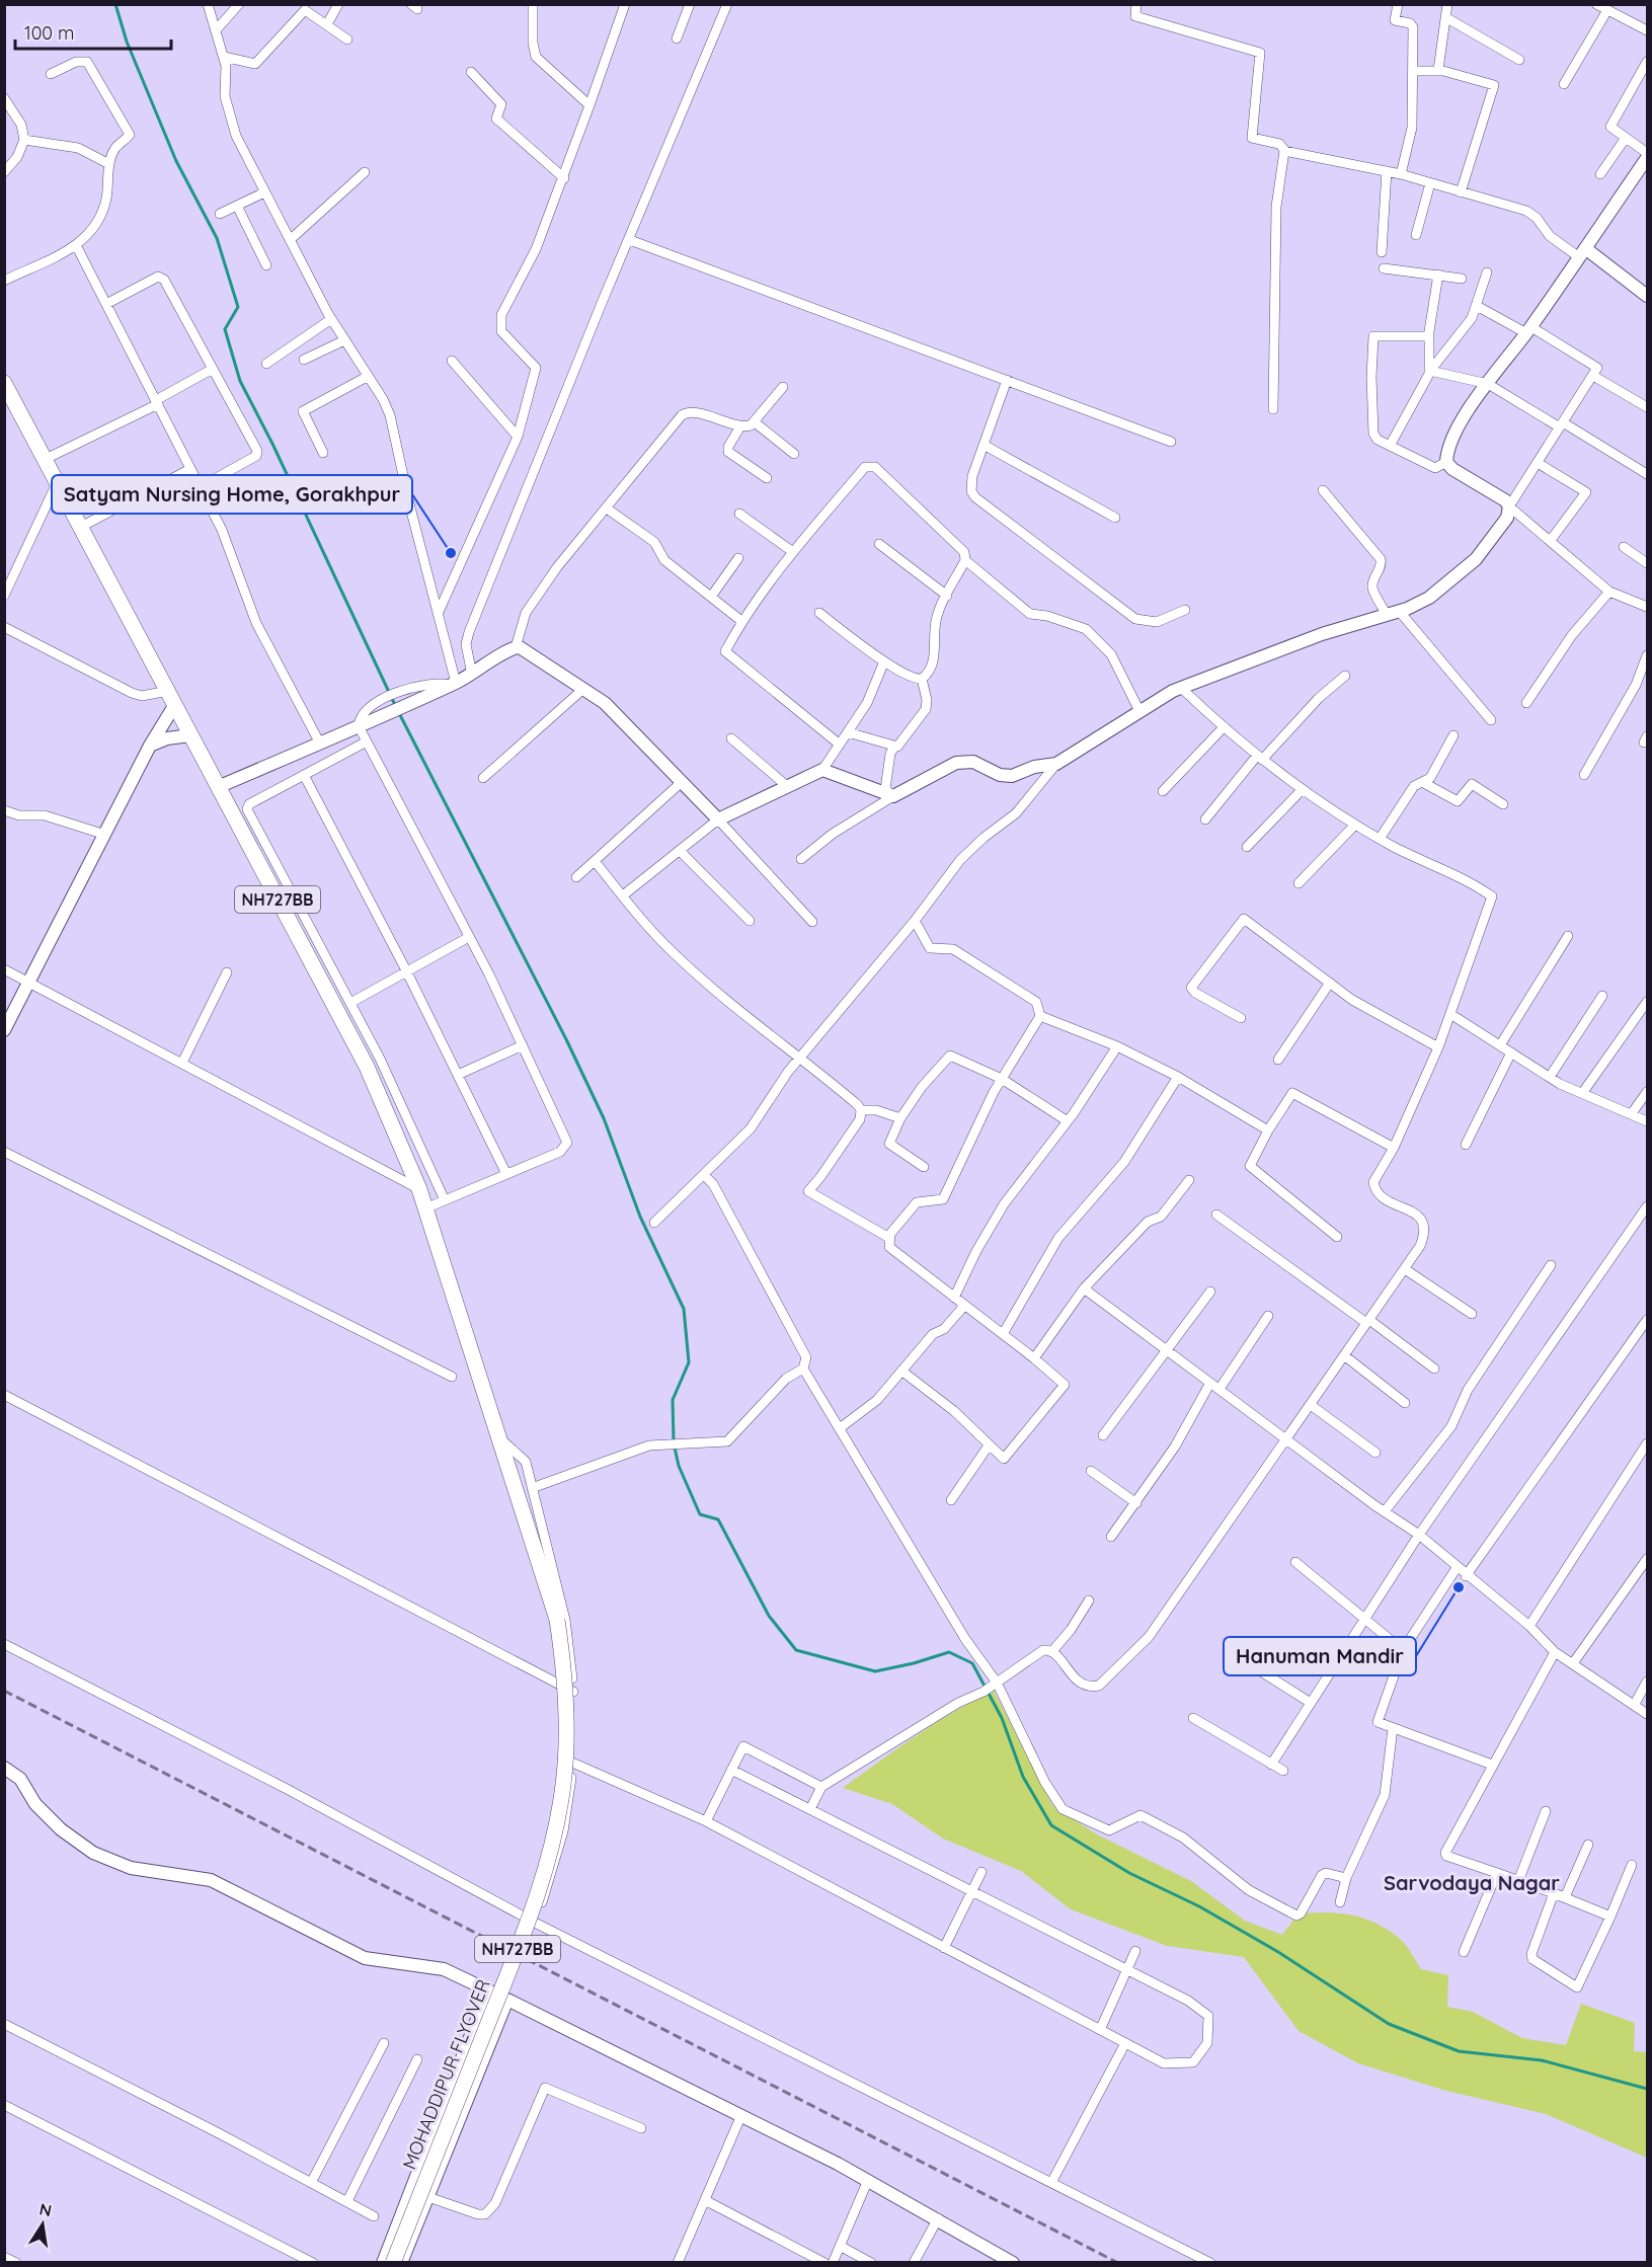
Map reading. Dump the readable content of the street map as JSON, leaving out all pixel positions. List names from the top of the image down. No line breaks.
{"streets":{"highway":["NH727BB","MOHADDIPUR FLYOVER"]},"crossings":[["NH727BB","MOHADDIPUR FLYOVER"]],"districts":["Sarvodaya Nagar"],"places":["Satyam Nursing Home, Gorakhpur","Hanuman Mandir"],"scale_bar":"100 m","north":"top"}
